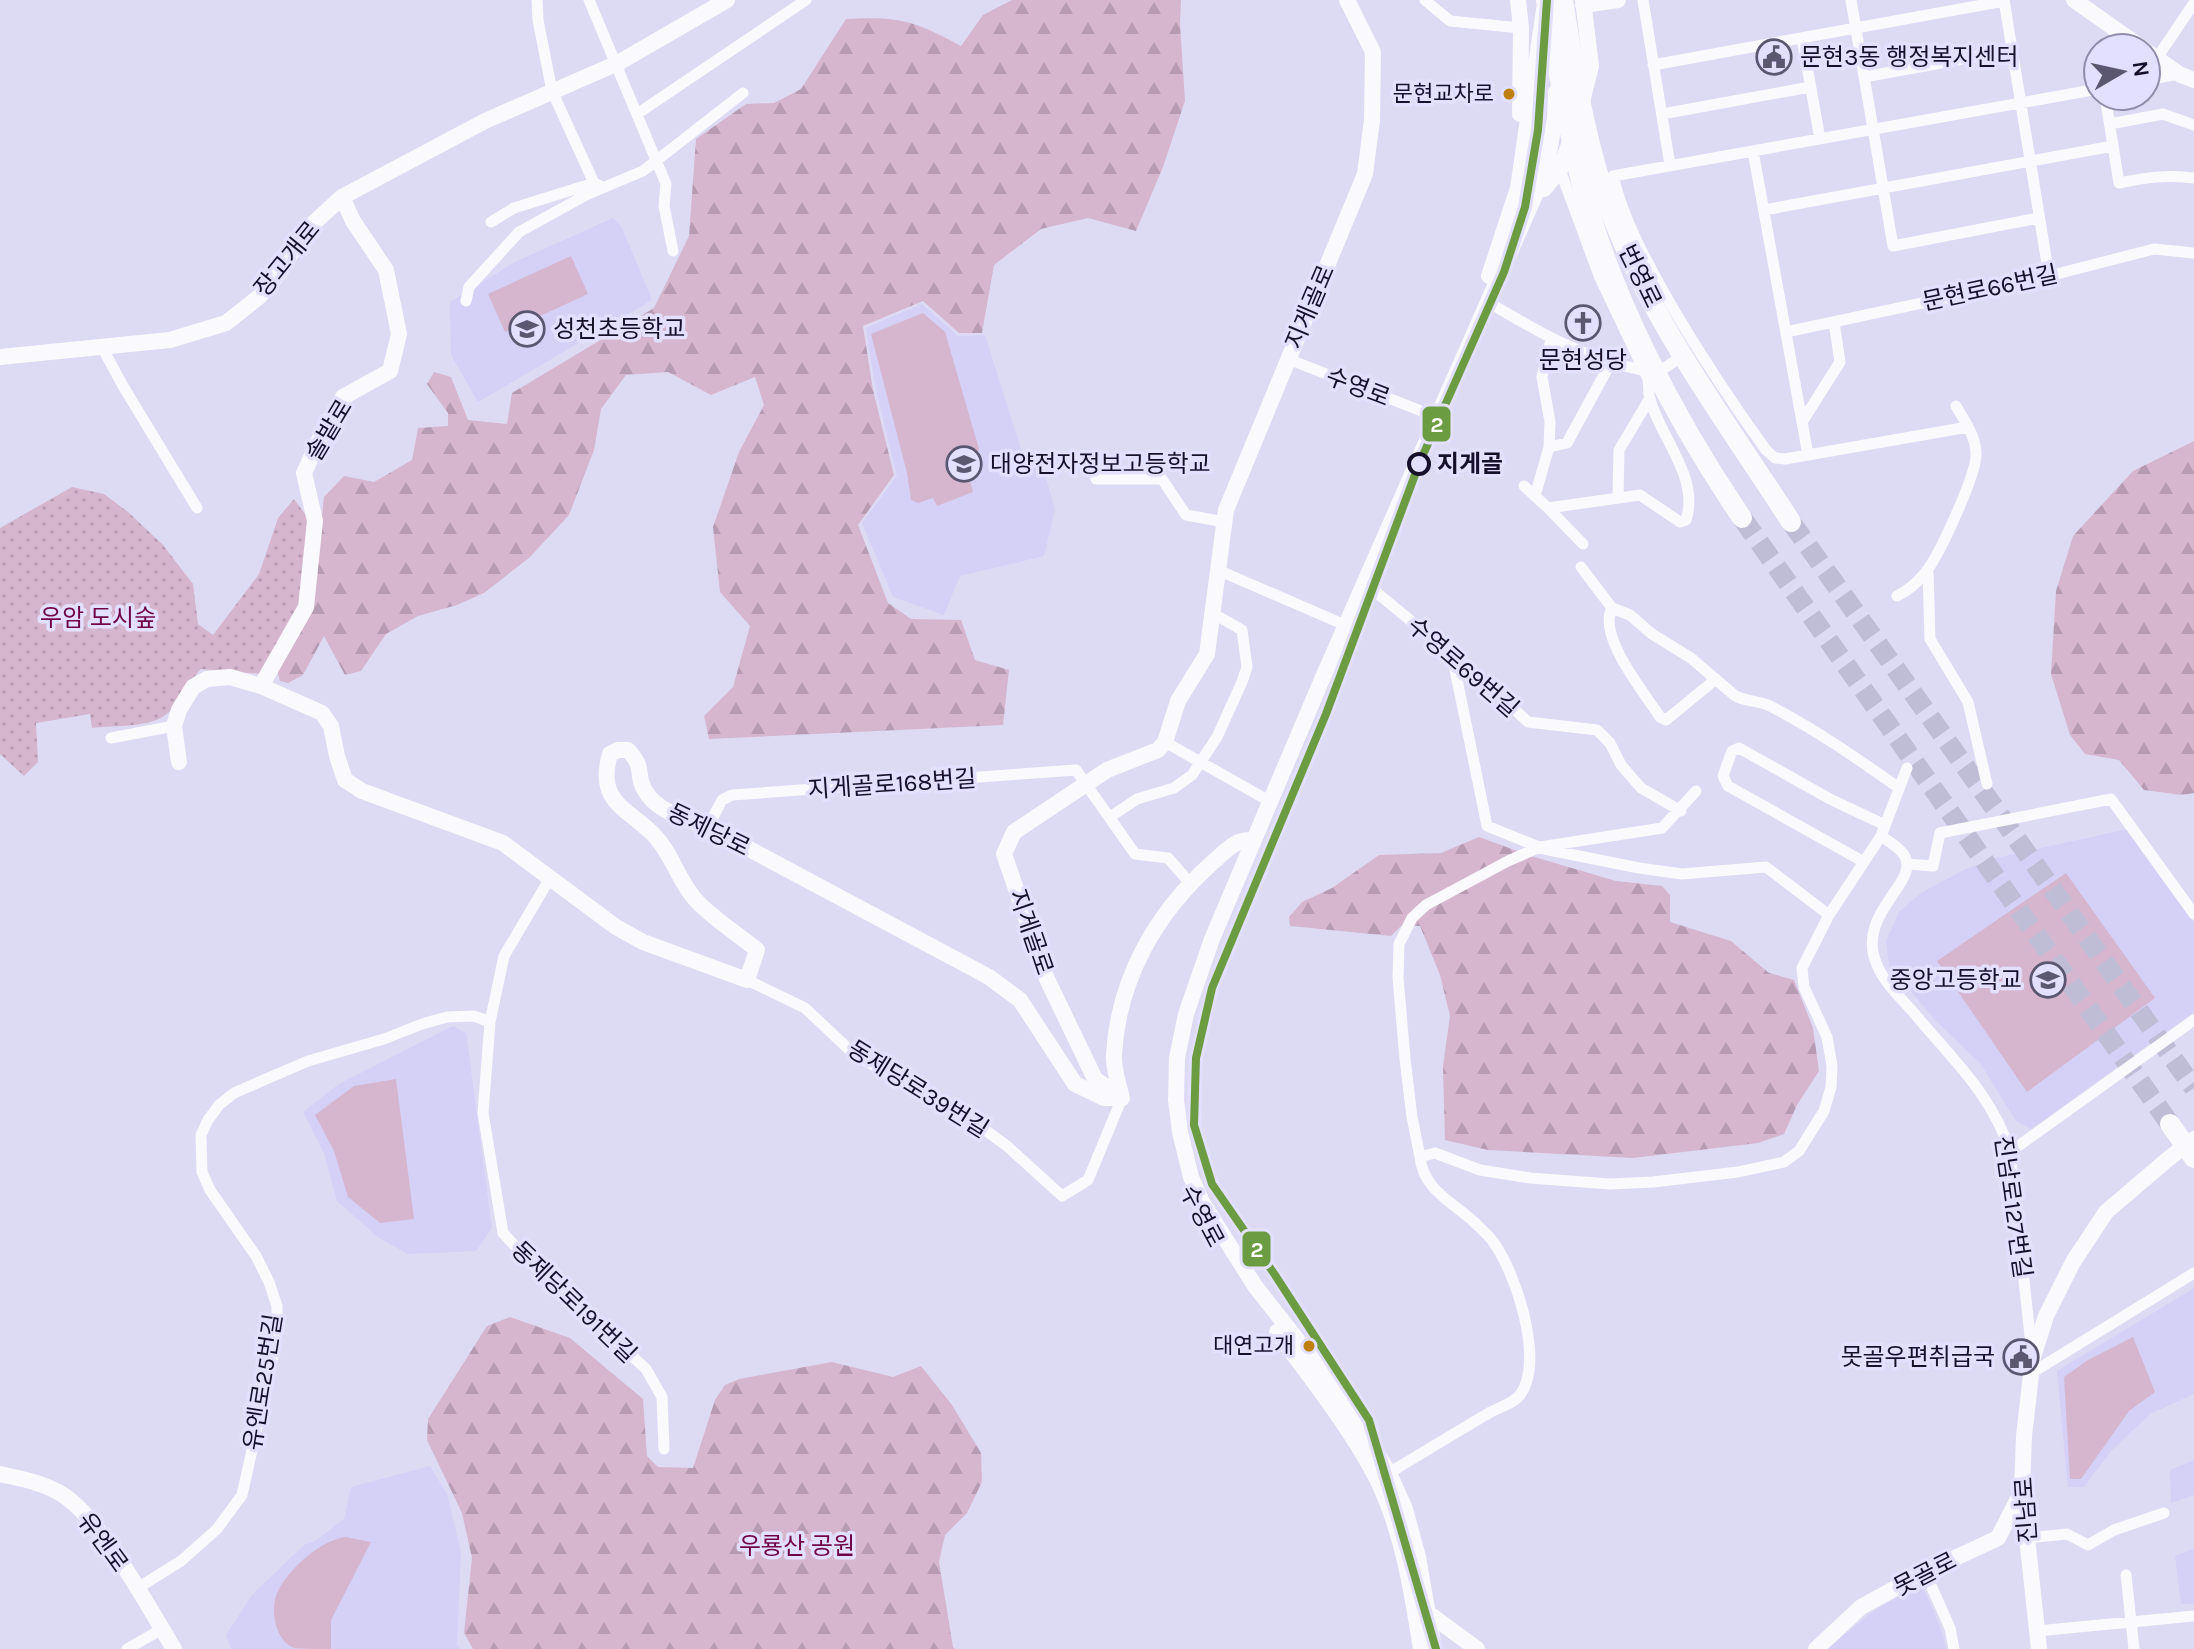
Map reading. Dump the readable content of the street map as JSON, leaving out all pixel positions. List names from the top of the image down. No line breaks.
{"streets":{"highway":["번영로"],"street":["장고개로","문현로66번길","지게골로","수영로","솔밭로","수영로69번길","지게골로168번길","동제당로","동제당로39번길","진남로127번길","동제당로191번길","유엔로25번길","진남로","유엔로","못골로"]},"crossings":[["장고개로","솔밭로"],["번영로","수영로"],["지게골로","수영로"],["지게골로","지게골로168번길"],["지게골로","동제당로"],["지게골로","동제당로39번길"],["수영로","수영로69번길"],["지게골로168번길","동제당로"],["동제당로","동제당로39번길"],["진남로127번길","진남로"],["동제당로191번길","유엔로25번길"],["유엔로25번길","유엔로"]],"parks":["우암 도시숲","우룡산 공원"],"places":{"public building":["문현3동 행정복지센터","못골우편취급국"],"other":["문현교차로","지게골","대연고개"],"church":["문현성당"],"school or university":["성천초등학교","대양전자정보고등학교","중앙고등학교"]},"lines":["transit line 2"],"north":"right"}
